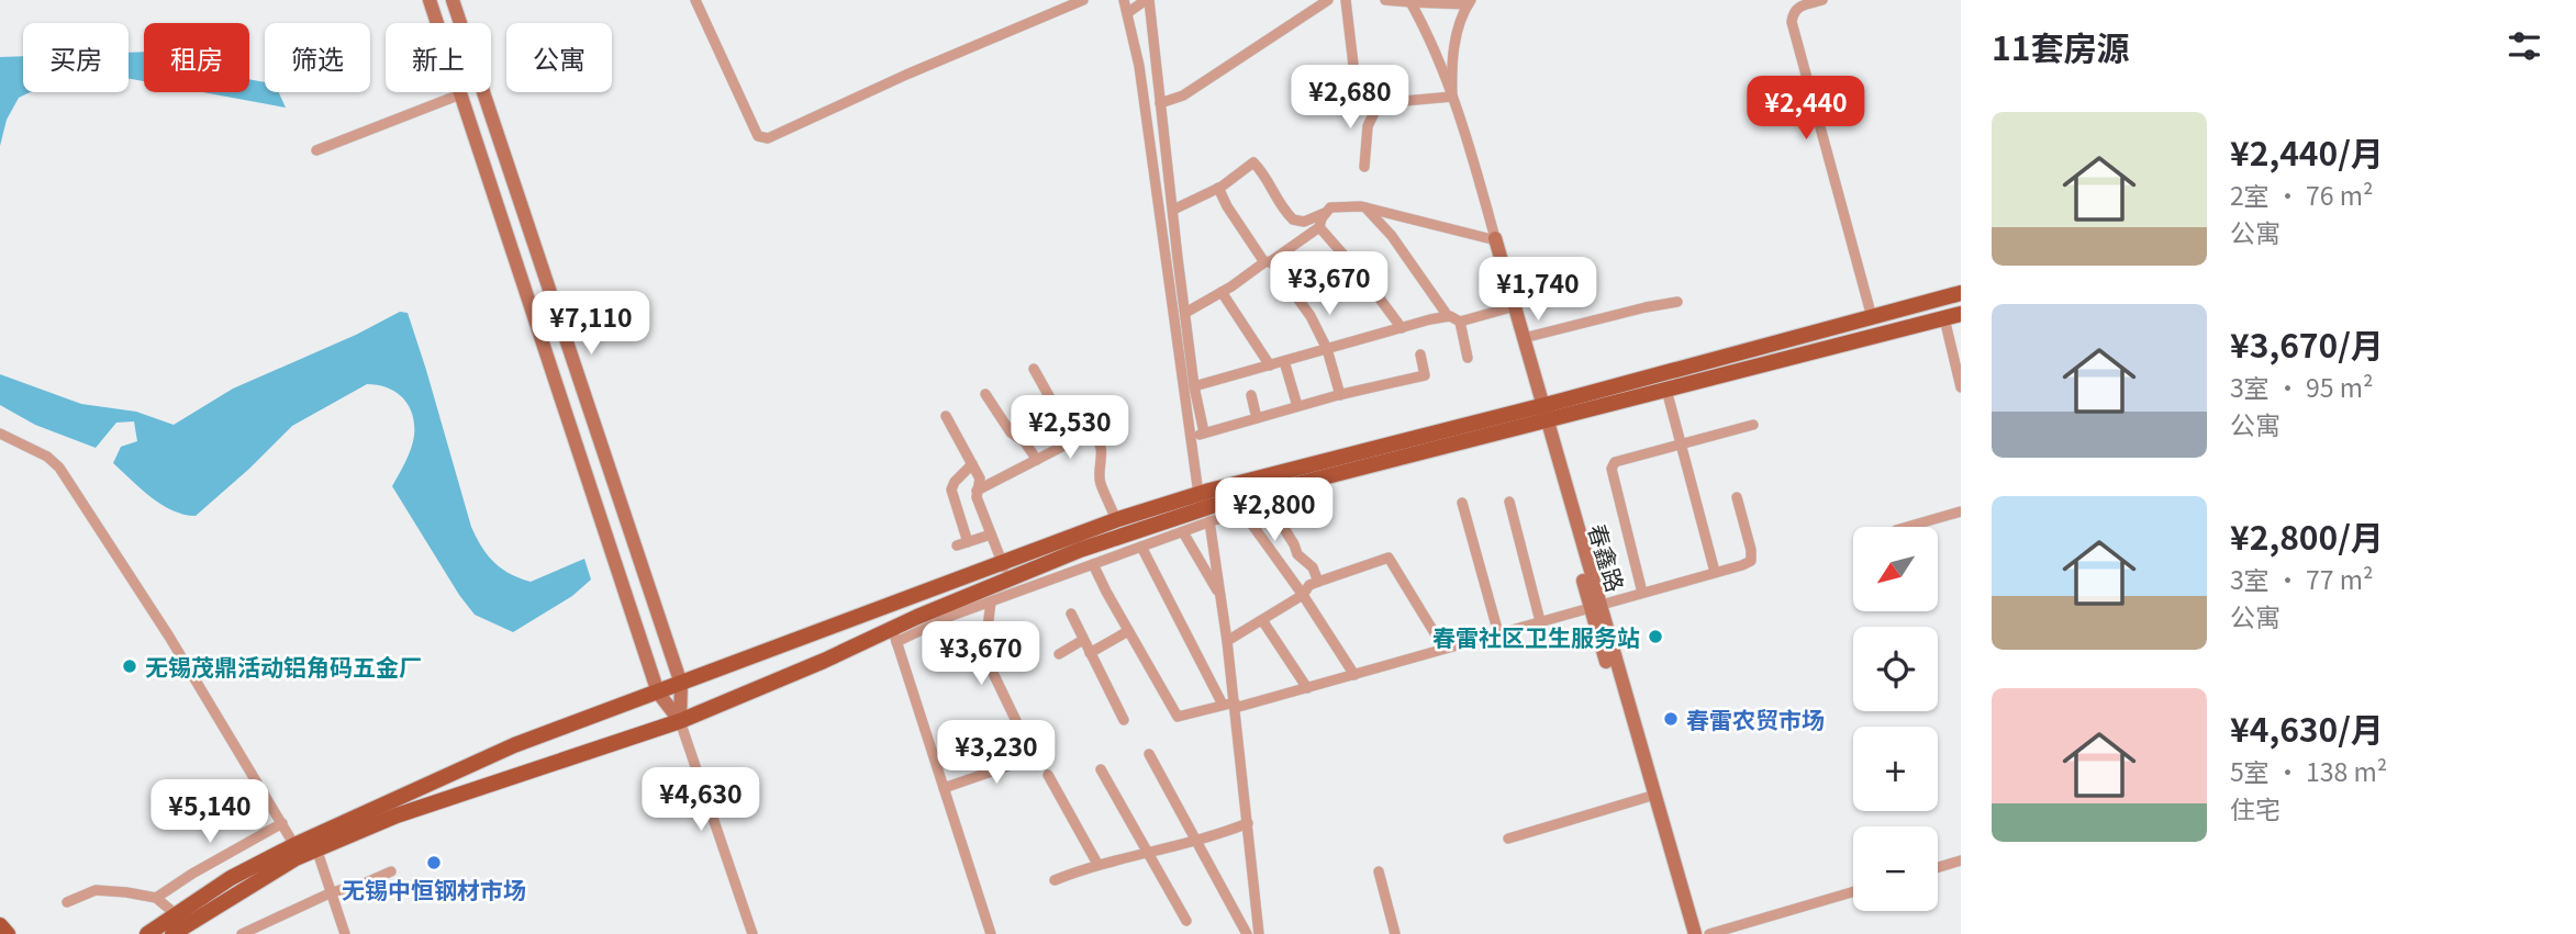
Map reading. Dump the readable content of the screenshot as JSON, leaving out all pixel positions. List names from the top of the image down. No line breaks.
{"streets":{"main road":["春鑫路"]},"places":["春雷社区卫生服务站","无锡茂鼎活动铝角码五金厂","春雷农贸市场","无锡中恒钢材市场"],"north":"bottom left","page":{"heading":"11套房源","chip":["买房","租房","筛选","新上","公寓"],"price":["¥2,680","¥2,440","¥3,670","¥1,740","¥7,110","¥2,530","¥2,800","¥3,670","¥3,230","¥4,630","¥5,140"],"list":[{"name":"¥2,440/月","note":"2室 · 76 m² · 公寓"},{"name":"¥3,670/月","note":"3室 · 95 m² · 公寓"},{"name":"¥2,800/月","note":"3室 · 77 m² · 公寓"},{"name":"¥4,630/月","note":"5室 · 138 m² · 住宅"}],"map_buttons":["+","−"]}}
